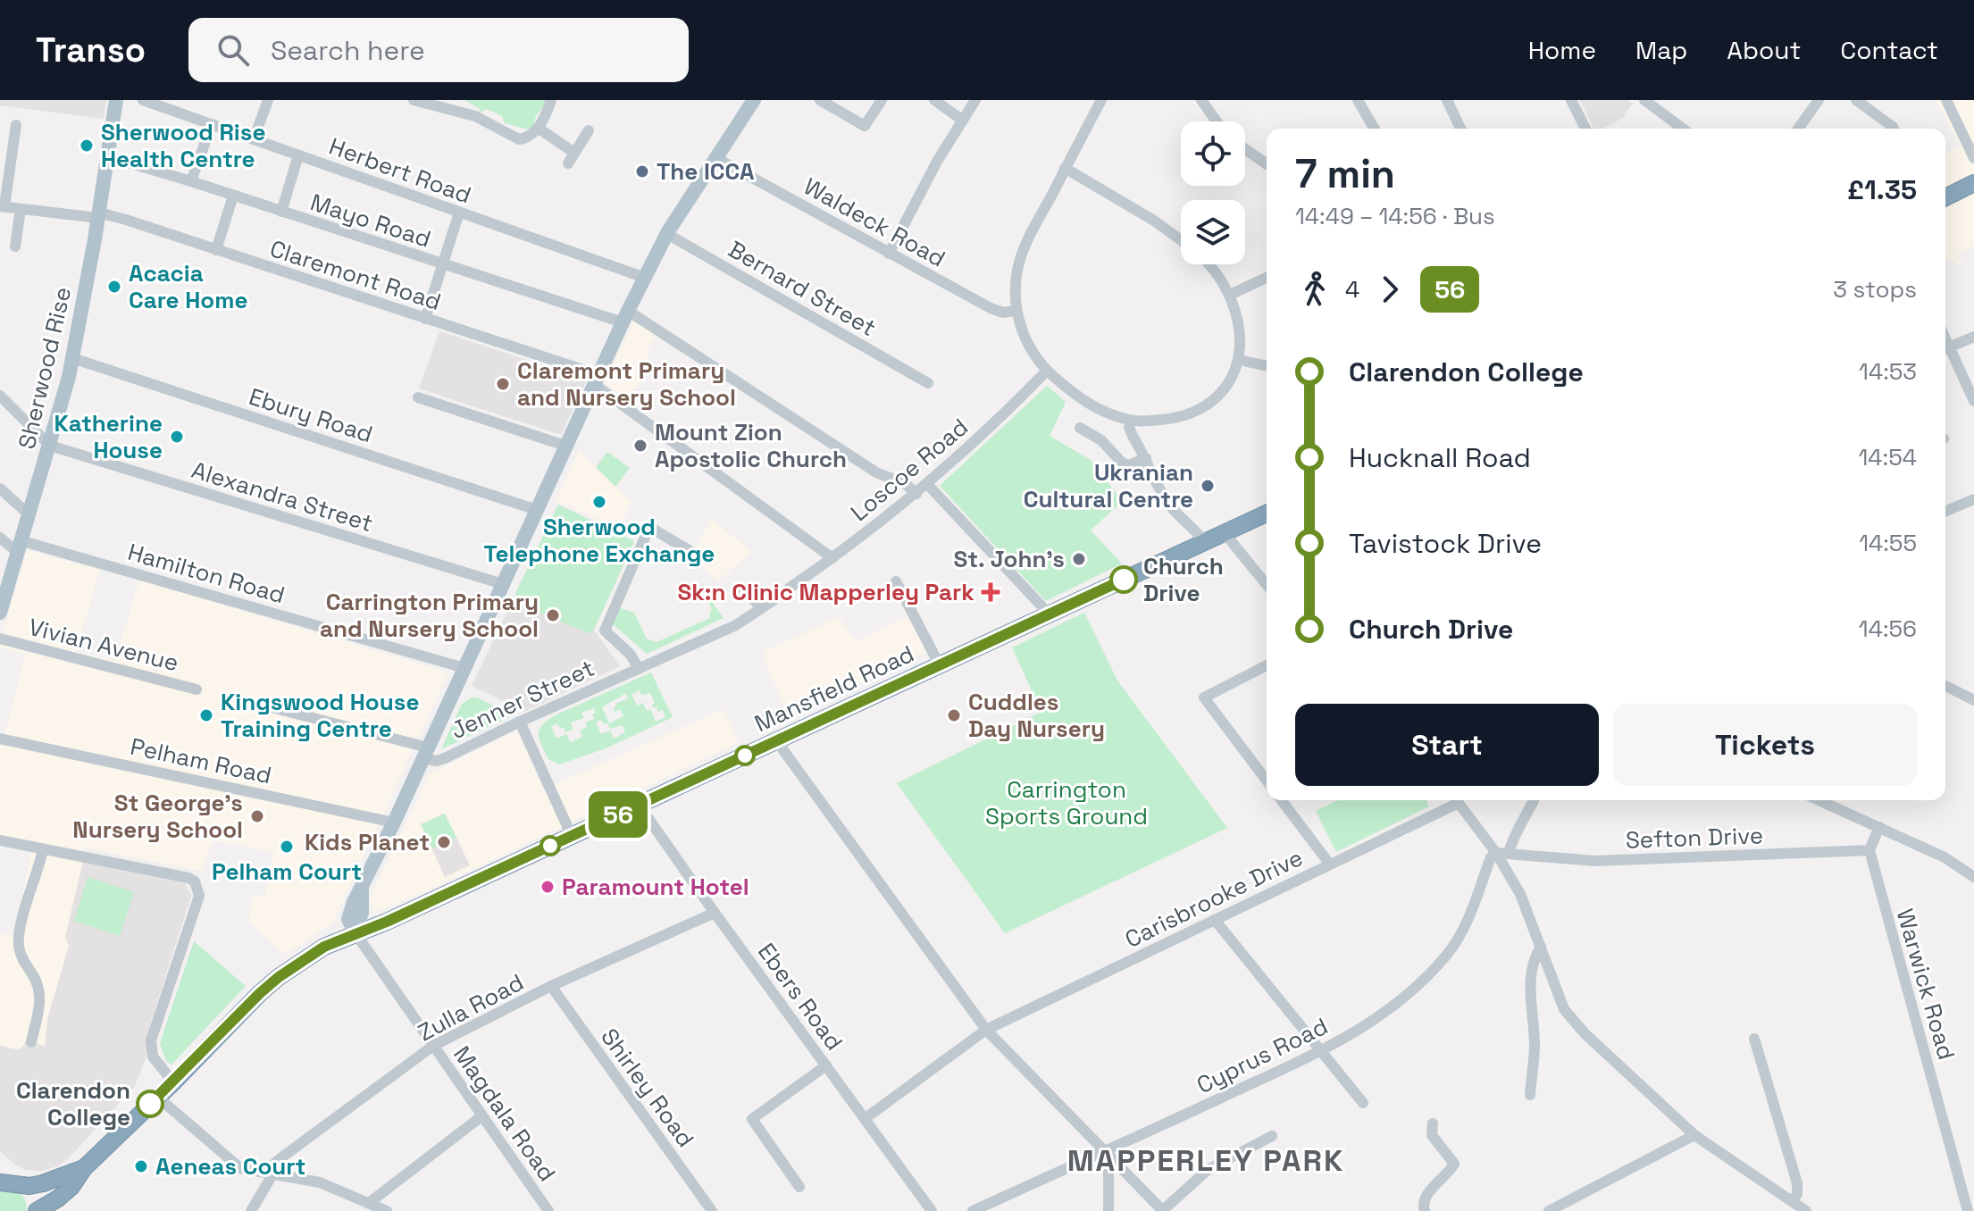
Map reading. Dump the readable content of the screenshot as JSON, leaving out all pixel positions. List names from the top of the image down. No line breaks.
{"streets":{"highway":["Mansfield Road"],"main road":["Sherwood Rise"],"street":["Herbert Road","Mayo Road","Waldeck Road","Claremont Road","Bernard Street","Ebury Road","Loscoe Road","Alexandra Street","Hamilton Road","Vivian Avenue","Jenner Street","Pelham Road","Sefton Drive","Carisbrooke Drive","Warwick Road","Ebers Road","Zulla Road","Cyprus Road","Shirley Road","Magdala Road"]},"crossings":[["Mayo Road","Sherwood Rise"],["Claremont Road","Sherwood Rise"],["Claremont Road","Loscoe Road"],["Sherwood Rise","Ebury Road"],["Sherwood Rise","Alexandra Street"],["Sherwood Rise","Hamilton Road"],["Mansfield Road","Ebers Road"],["Mansfield Road","Magdala Road"],["Sefton Drive","Warwick Road"],["Sefton Drive","Cyprus Road"],["Carisbrooke Drive","Ebers Road"],["Ebers Road","Zulla Road"],["Zulla Road","Shirley Road"],["Zulla Road","Magdala Road"]],"districts":["MAPPERLEY PARK"],"parks":["Carrington Sports Ground"],"places":{"other":["Sherwood Rise Health Centre","The ICCA","Acacia Care Home","Claremont Primary and Nursery School","Katherine House","Mount Zion Apostolic Church","Ukranian Cultural Centre","Sherwood Telephone Exchange","St. John's","Church Drive","Carrington Primary and Nursery School","Kingswood House Training Centre","Cuddles Day Nursery","St George's Nursery School","Kids Planet","Pelham Court","Paramount Hotel","Clarendon College","Aeneas Court"],"health":["Sk:n Clinic Mapperley Park"]},"lines":["bus line 56"],"page":{"header":"Transo","search":"Search here","nav":["Home","Map","About","Contact"],"on_map":"56","heading":["7 min","14:49 – 14:56 · Bus","£1.35"],"legs":["4","56","3 stops"],"list":[{"name":"Clarendon College","value":"14:53"},{"name":"Hucknall Road","value":"14:54"},{"name":"Tavistock Drive","value":"14:55"},{"name":"Church Drive","value":"14:56"}],"buttons":["Start","Tickets"]}}
